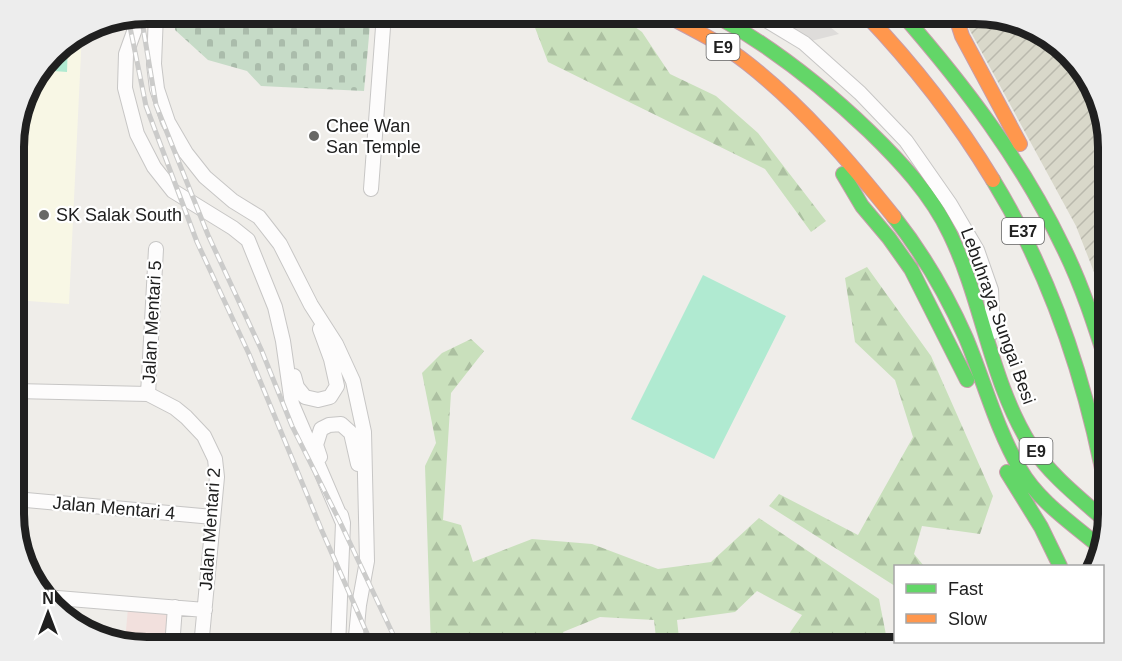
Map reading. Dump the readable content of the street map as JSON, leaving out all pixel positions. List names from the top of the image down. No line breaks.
{"streets":{"highway":["E9","E37","Lebuhraya Sungai Besi"],"street":["Jalan Mentari 5","Jalan Mentari 4","Jalan Mentari 2"]},"crossings":[["Jalan Mentari 5","Jalan Mentari 2"],["Jalan Mentari 4","Jalan Mentari 2"]],"places":["Chee Wan San Temple","SK Salak South"],"legend":["Fast","Slow"],"north":"top"}
